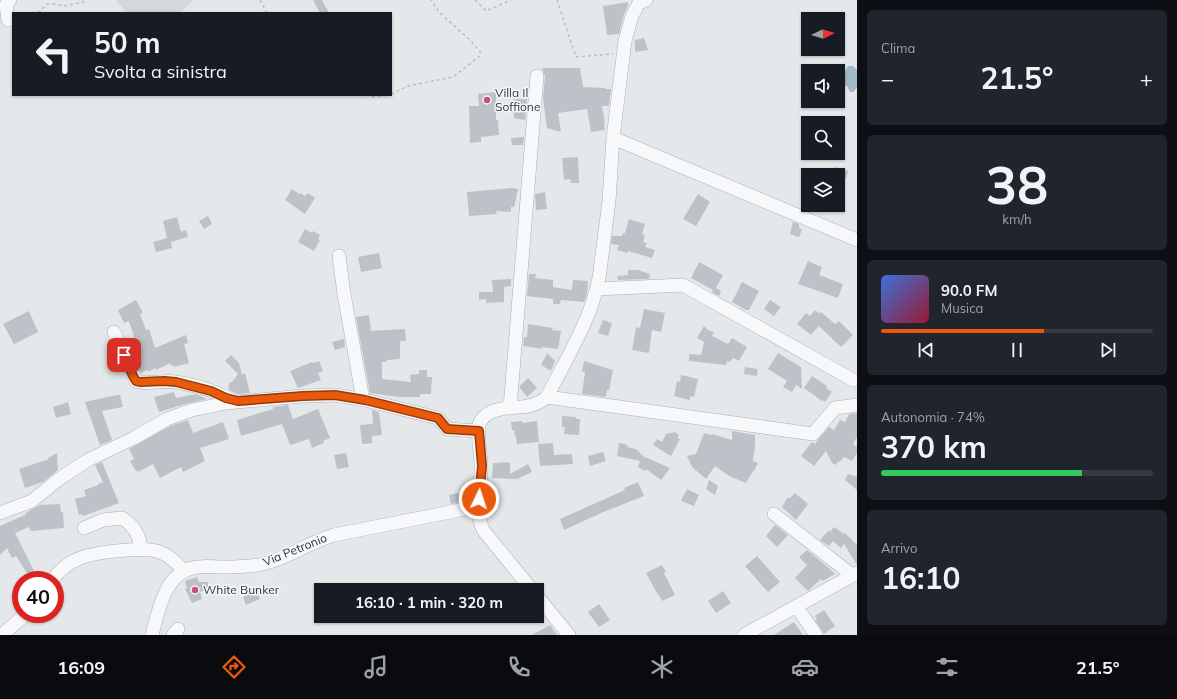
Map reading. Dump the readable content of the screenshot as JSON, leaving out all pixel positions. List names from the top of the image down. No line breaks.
{"streets":{"street":["Via Petronio"]},"places":["Villa Il Soffione","White Bunker"],"north":"right","page":{"tile":["Clima",["38","km/h"],["Autonomia · 74%","370 km"],["Arrivo","16:10"]],"turn":["50 m","Svolta a sinistra"],"heat":["−","21.5°","+"],"song":["90.0 FM","Musica"],"limit":"40","trip":"16:10 · 1 min · 320 m","tabs":["16:09","21.5°"]}}
